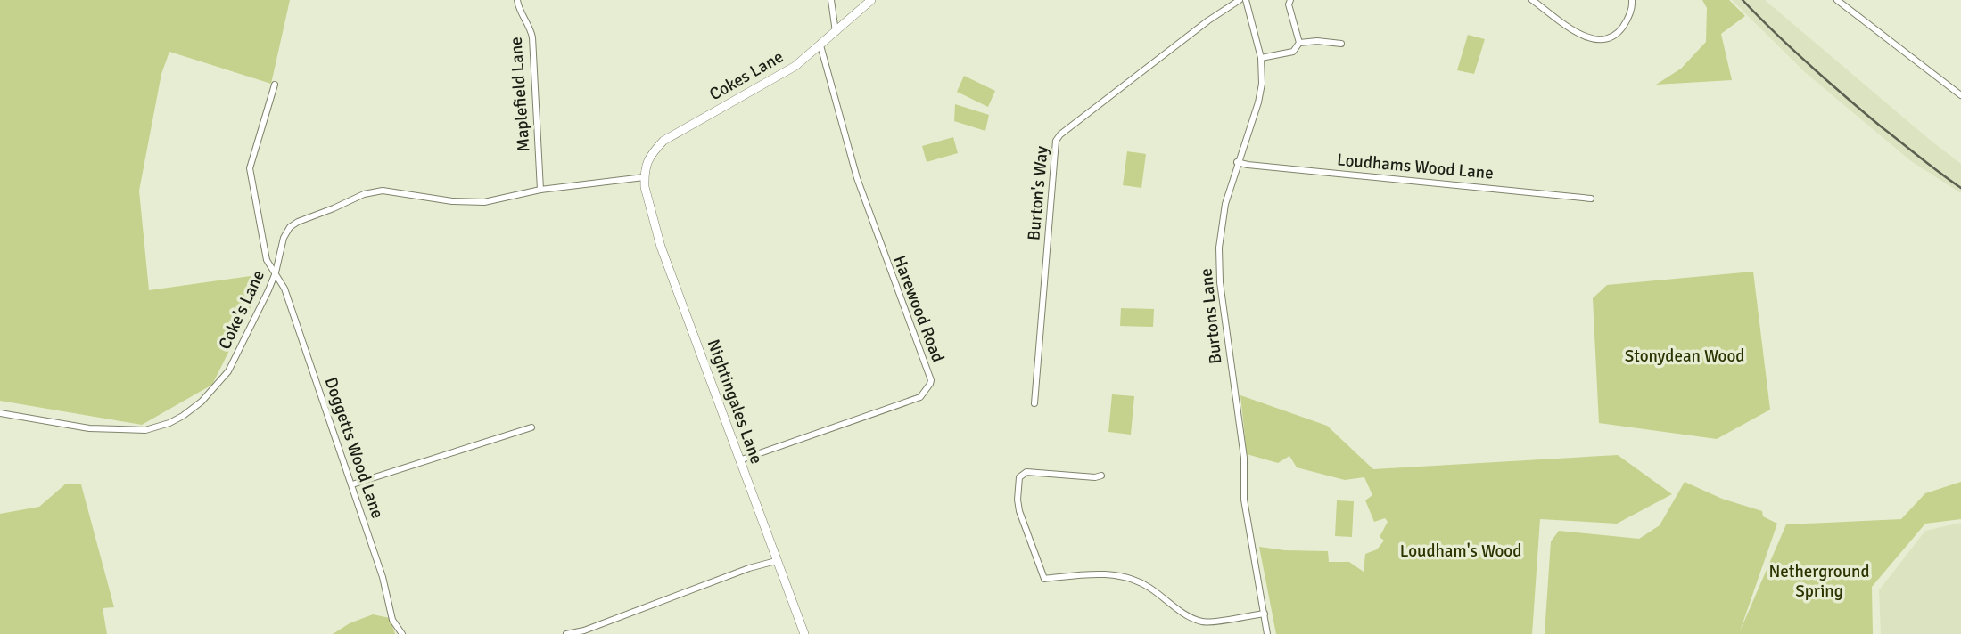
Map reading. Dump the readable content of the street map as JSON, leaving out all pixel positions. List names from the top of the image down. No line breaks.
{"streets":{"main road":["Cokes Lane","Nightingales Lane"],"street":["Maplefield Lane","Loudhams Wood Lane","Burton's Way","Harewood Road","Coke's Lane","Burtons Lane","Doggetts Wood Lane"]},"crossings":[["Cokes Lane","Harewood Road"],["Cokes Lane","Coke's Lane"],["Cokes Lane","Nightingales Lane"],["Maplefield Lane","Coke's Lane"],["Loudhams Wood Lane","Burtons Lane"],["Harewood Road","Nightingales Lane"],["Coke's Lane","Nightingales Lane"],["Coke's Lane","Doggetts Wood Lane"]],"parks":["Stonydean Wood","Loudham's Wood","Netherground Spring"]}
